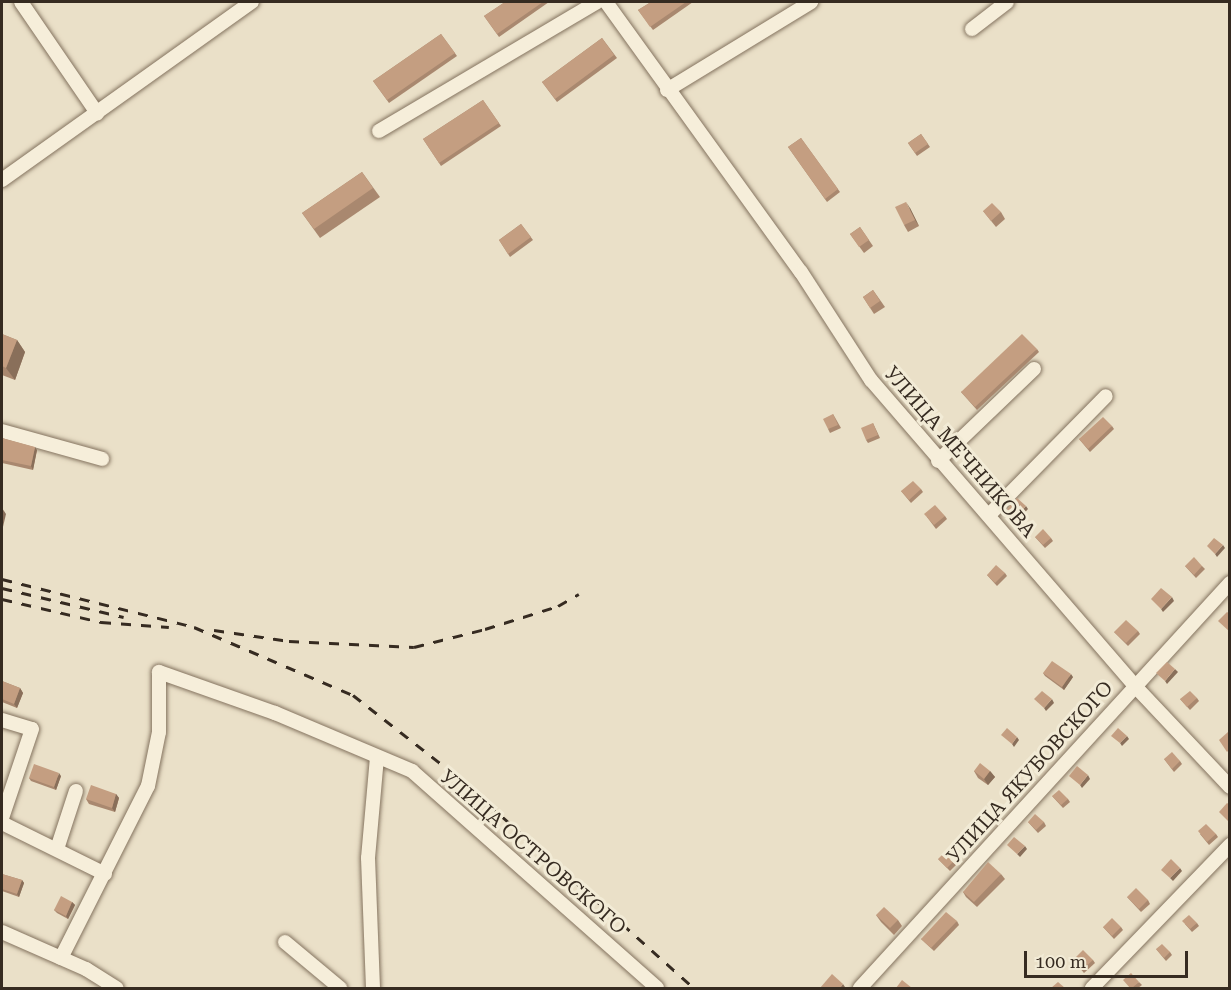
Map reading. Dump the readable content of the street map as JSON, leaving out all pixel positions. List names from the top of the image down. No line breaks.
{"streets":{"street":["УЛИЦА МЕЧНИКОВА","УЛИЦА ЯКУБОВСКОГО","УЛИЦА ОСТРОВСКОГО"]},"crossings":[["УЛИЦА МЕЧНИКОВА","УЛИЦА ЯКУБОВСКОГО"]],"scale_bar":"100 m"}
